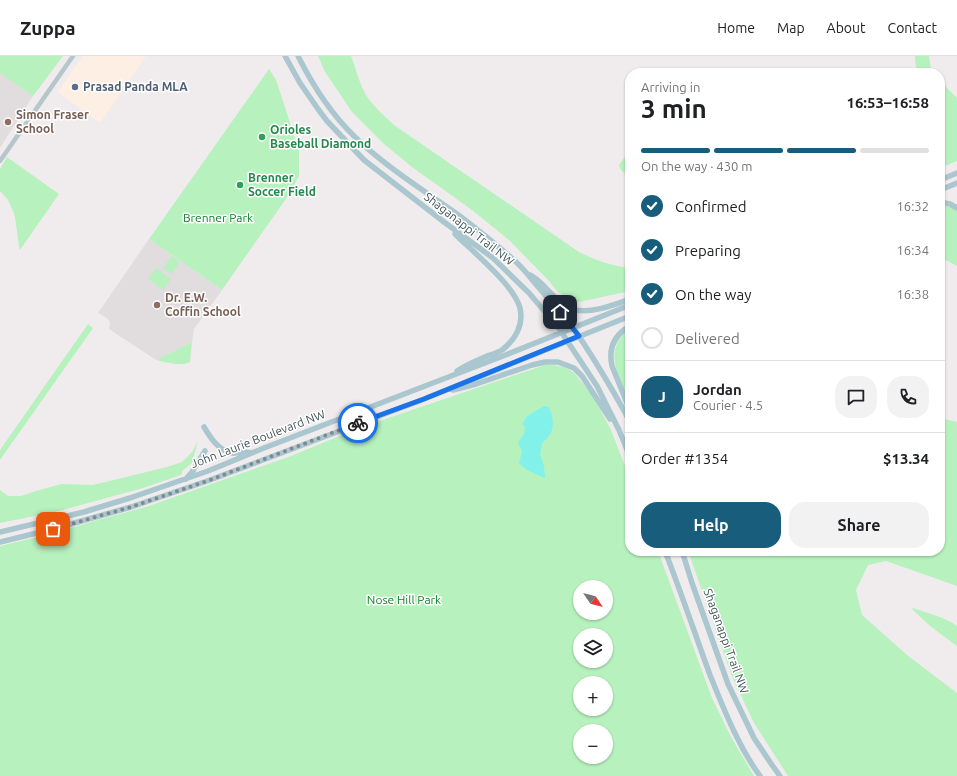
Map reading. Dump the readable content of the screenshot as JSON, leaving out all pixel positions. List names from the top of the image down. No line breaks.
{"streets":{"main road":["Shaganappi Trail NW","John Laurie Boulevard NW"]},"crossings":[["Shaganappi Trail NW","John Laurie Boulevard NW"]],"parks":["Brenner Park","Nose Hill Park"],"places":["Prasad Panda MLA","Simon Fraser School","Orioles Baseball Diamond","Brenner Soccer Field","Dr. E.W. Coffin School"],"north":"bottom right","page":{"header":"Zuppa","nav":["Home","Map","About","Contact"],"heading":["3 min","Arriving in","16:53–16:58"],"panel":["Jordan","Courier · 4.5","Order #1354","$13.34"],"bar":"On the way · 430 m","list":[["Confirmed","16:32"],["Preparing","16:34"],["On the way","16:38"],"Delivered"],"round":"J","buttons":["Help","Share"],"map_buttons":["+","−"]}}
